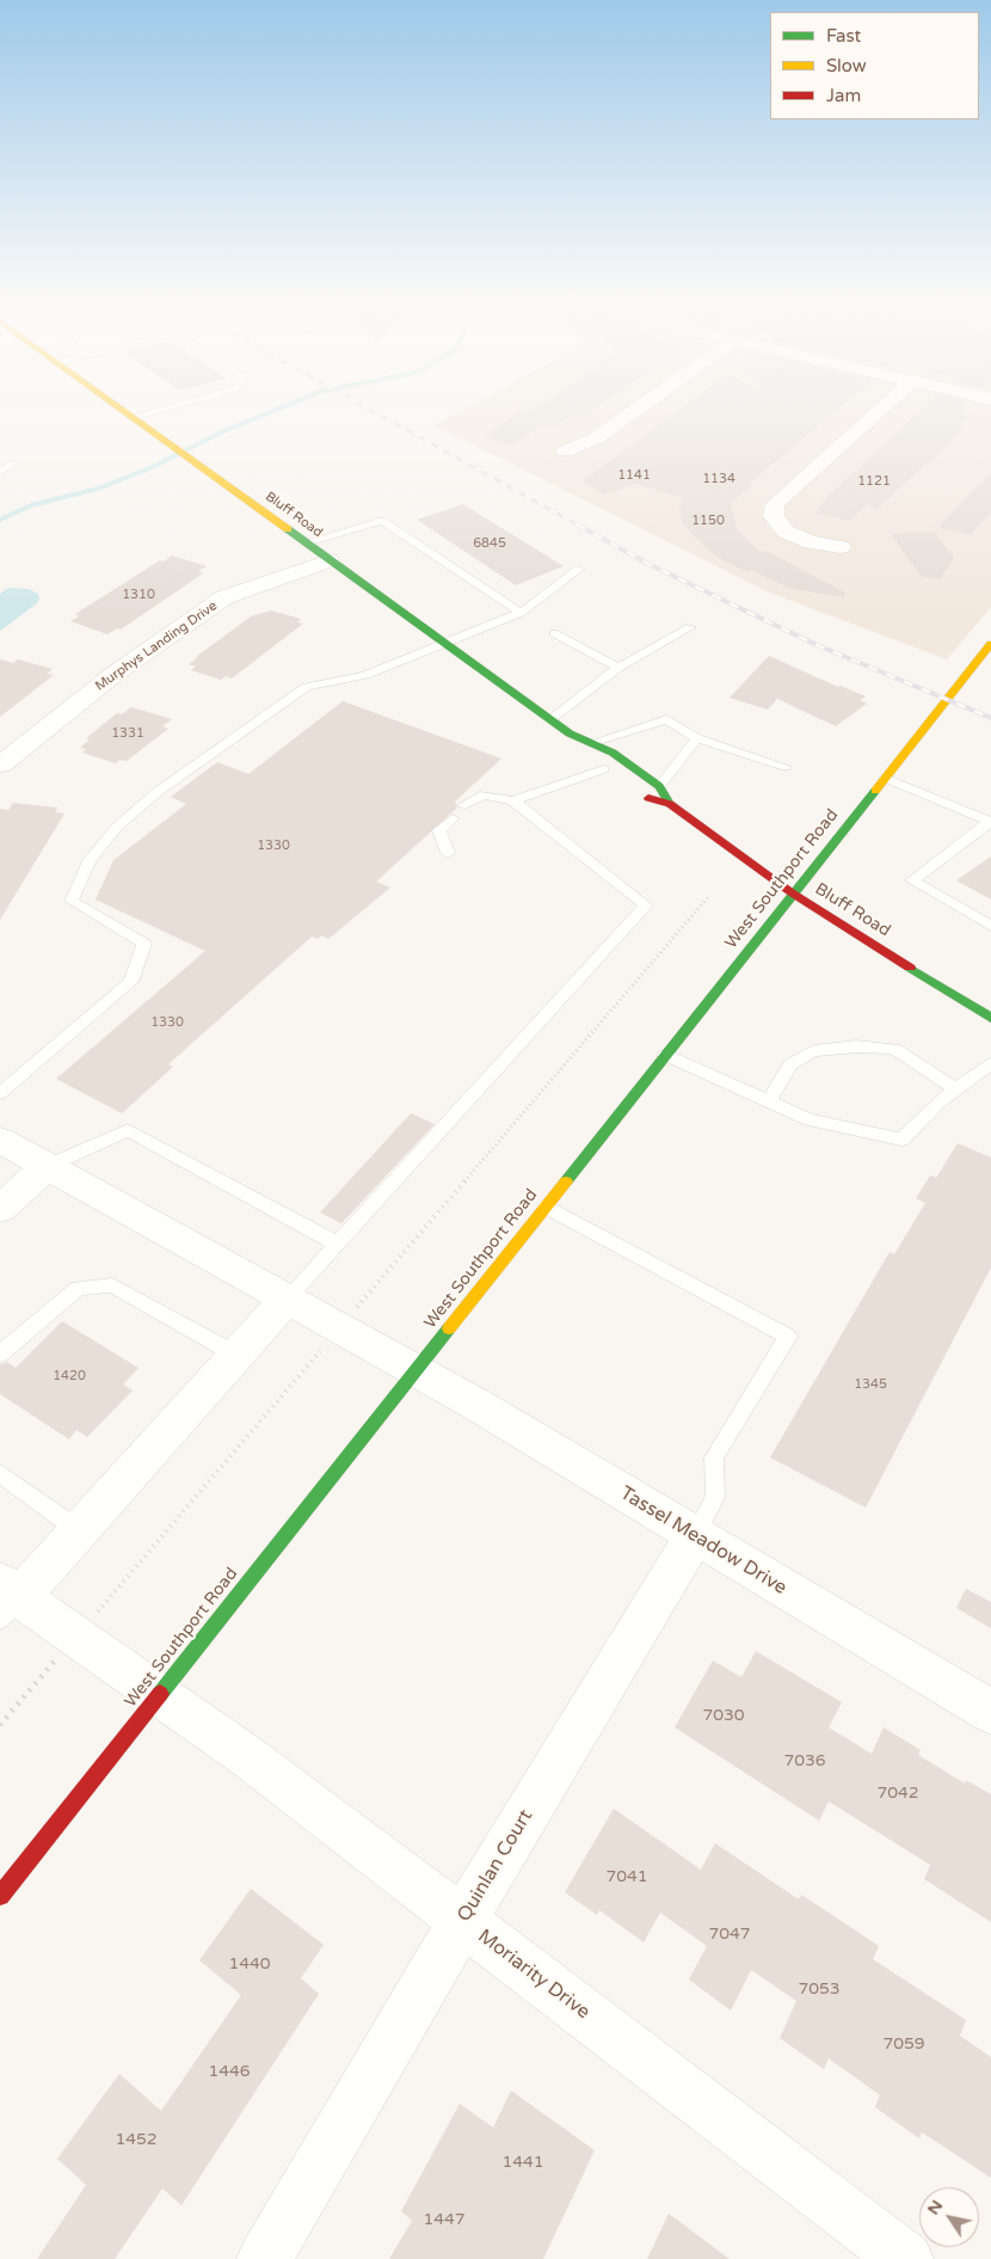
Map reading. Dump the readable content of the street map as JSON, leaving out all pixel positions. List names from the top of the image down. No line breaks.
{"streets":{"main road":["Bluff Road","West Southport Road"],"street":["Murphys Landing Drive","Tassel Meadow Drive","Quinlan Court","Moriarity Drive"]},"crossings":[["Bluff Road","Murphys Landing Drive"],["Bluff Road","West Southport Road"],["West Southport Road","Tassel Meadow Drive"],["West Southport Road","Moriarity Drive"],["Tassel Meadow Drive","Quinlan Court"],["Quinlan Court","Moriarity Drive"]],"house_numbers":["1141","1134","1121","1150","6845","1310","1331","1330","1330","1420","1345","7030","7036","7042","7041","7047","1440","7053","7059","1446","1452","1441","1447"],"legend":["Fast","Slow","Jam"],"north":"top left"}
